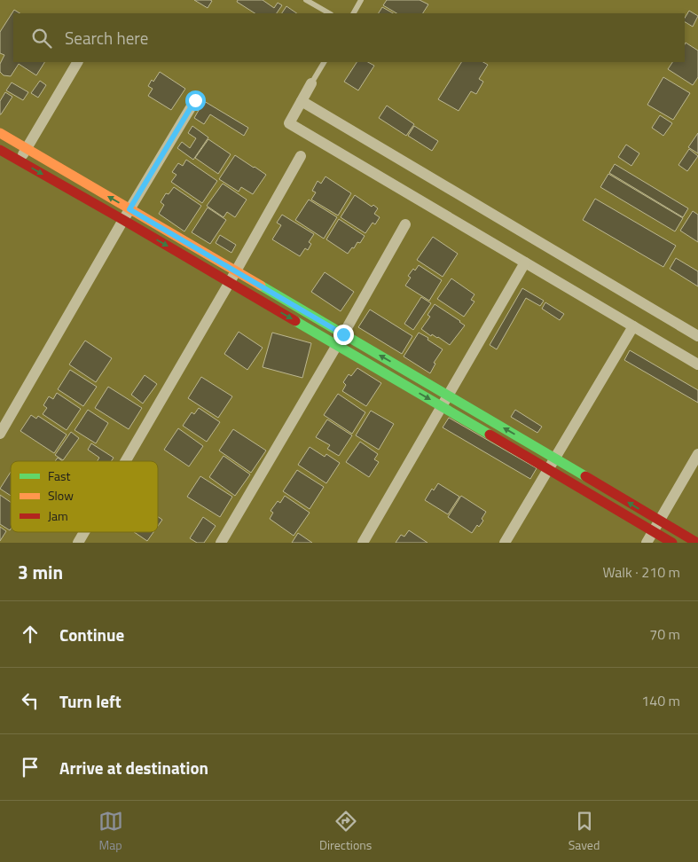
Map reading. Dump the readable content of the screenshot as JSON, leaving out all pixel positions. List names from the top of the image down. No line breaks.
{"legend":["Fast","Slow","Jam"],"page":{"search":"Search here","heading":["3 min","Walk · 210 m"],"list":[["Continue","70 m"],["Turn left","140 m"],"Arrive at destination"],"nav":["Map","Directions","Saved"]}}
